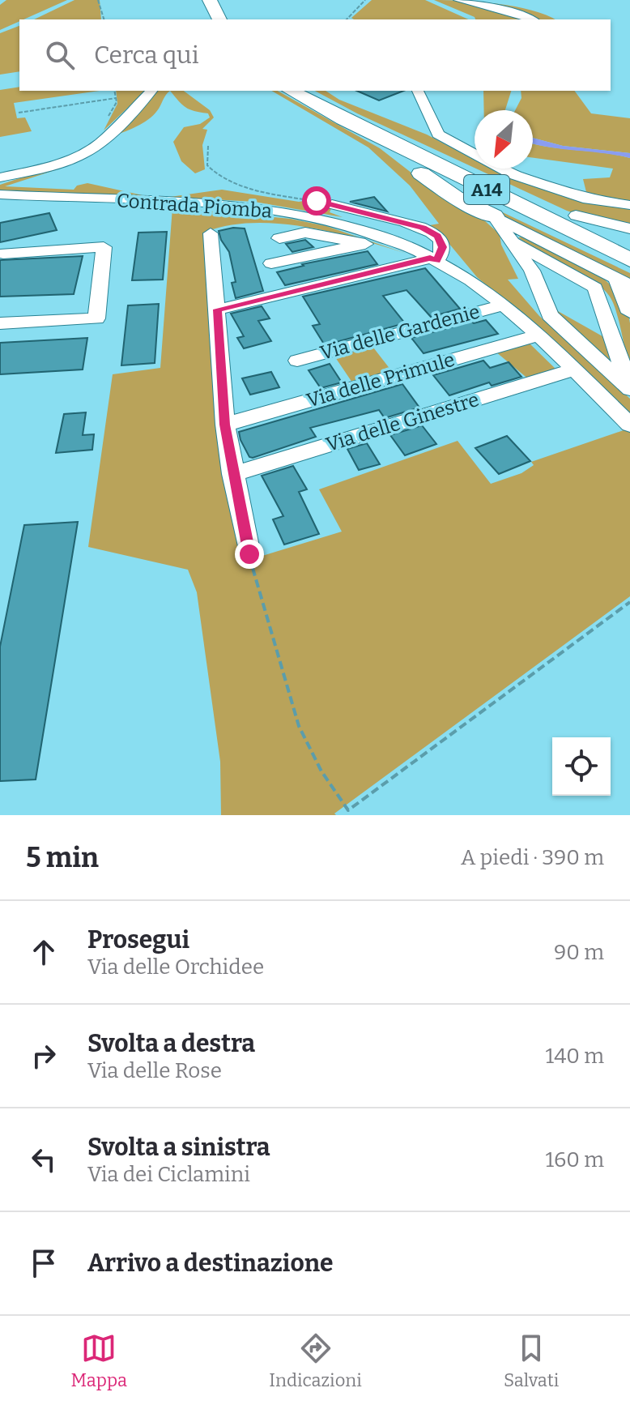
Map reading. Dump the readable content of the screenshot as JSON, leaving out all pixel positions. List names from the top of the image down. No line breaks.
{"streets":{"highway":["A14"],"street":["Contrada Piomba","Via delle Gardenie","Via delle Primule","Via delle Ginestre"]},"crossings":[["Contrada Piomba","Via delle Gardenie"],["Contrada Piomba","Via delle Primule"],["Contrada Piomba","Via delle Ginestre"]],"north":"bottom left","page":{"search":"Cerca qui","heading":["5 min","A piedi · 390 m"],"list":[["Prosegui","Via delle Orchidee","90 m"],["Svolta a destra","Via delle Rose","140 m"],["Svolta a sinistra","Via dei Ciclamini","160 m"],"Arrivo a destinazione"],"nav":["Mappa","Indicazioni","Salvati"]}}
